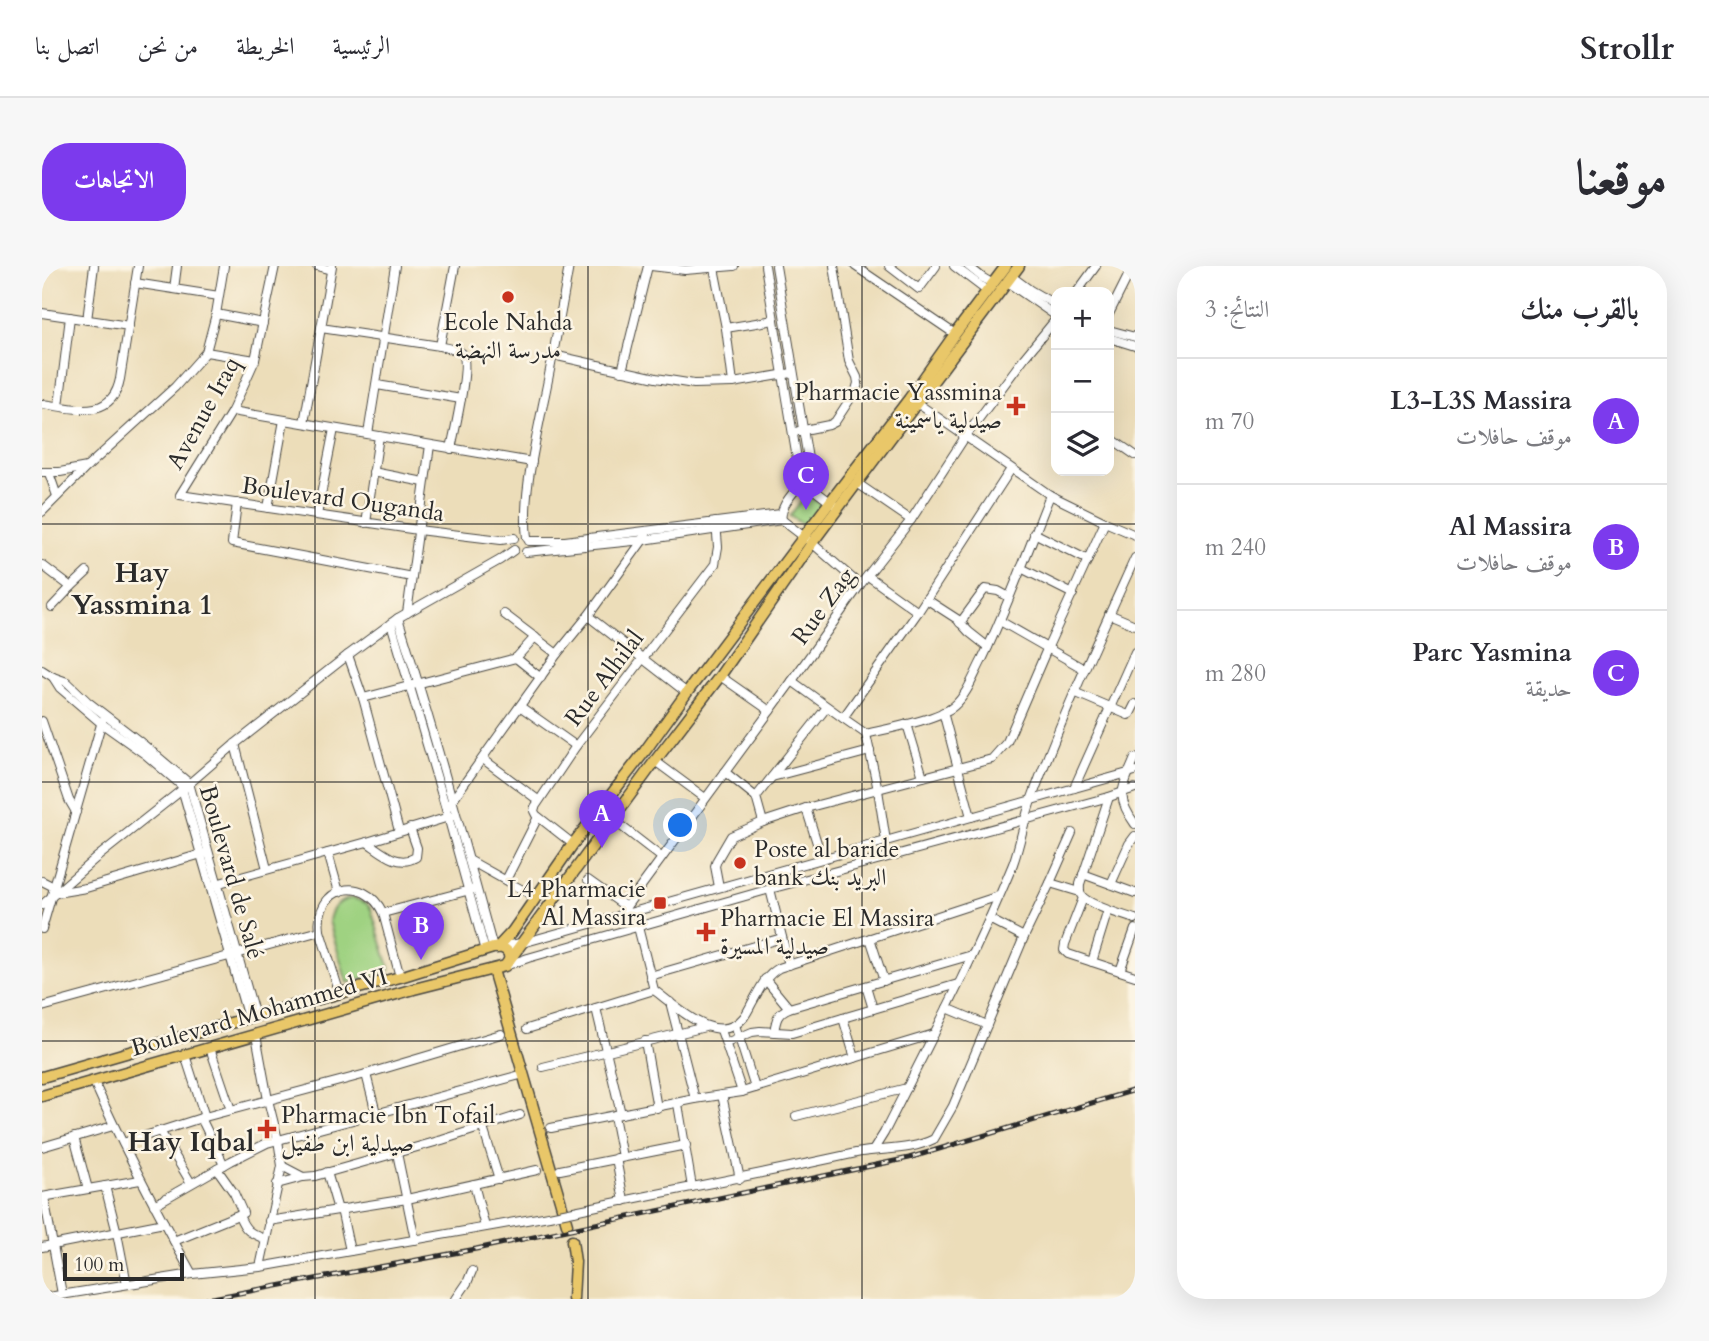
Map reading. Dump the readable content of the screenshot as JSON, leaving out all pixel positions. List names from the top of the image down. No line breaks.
{"streets":{"main road":["Boulevard Mohammed VI"],"street":["Avenue Iraq","Boulevard Ouganda","Rue Zag","Rue Alhilal","Boulevard de Salé"]},"crossings":[["Avenue Iraq","Boulevard Ouganda"],["Rue Zag","Boulevard Mohammed VI"],["Boulevard de Salé","Boulevard Mohammed VI"]],"districts":["Hay Yassmina 1","Hay Iqbal"],"places":{"other":["Ecole Nahda مدرسة النهضة","Poste al baride bank البريد بنك"],"health":["Pharmacie Yassmina صيدلية ياسمينة","Pharmacie El Massira صيدلية المسيرة","Pharmacie Ibn Tofail صيدلية ابن طفيل"],"transit":["L4 Pharmacie Al Massira"]},"scale_bar":"100 m","page":{"header":"Strollr","nav":["الرئيسية","الخريطة","من نحن","اتصل بنا"],"title":"موقعنا","buttons":"الاتجاهات","heading":["بالقرب منك","النتائج: 3"],"map_buttons":["+","−"],"list":[{"mark":"A","name":"L3-L3S Massira","note":"موقف حافلات","value":"70 m"},{"mark":"B","name":"Al Massira","note":"موقف حافلات","value":"240 m"},{"mark":"C","name":"Parc Yasmina","note":"حديقة","value":"280 m"}],"pins":["C","A","B"],"scale":"100 m"}}
